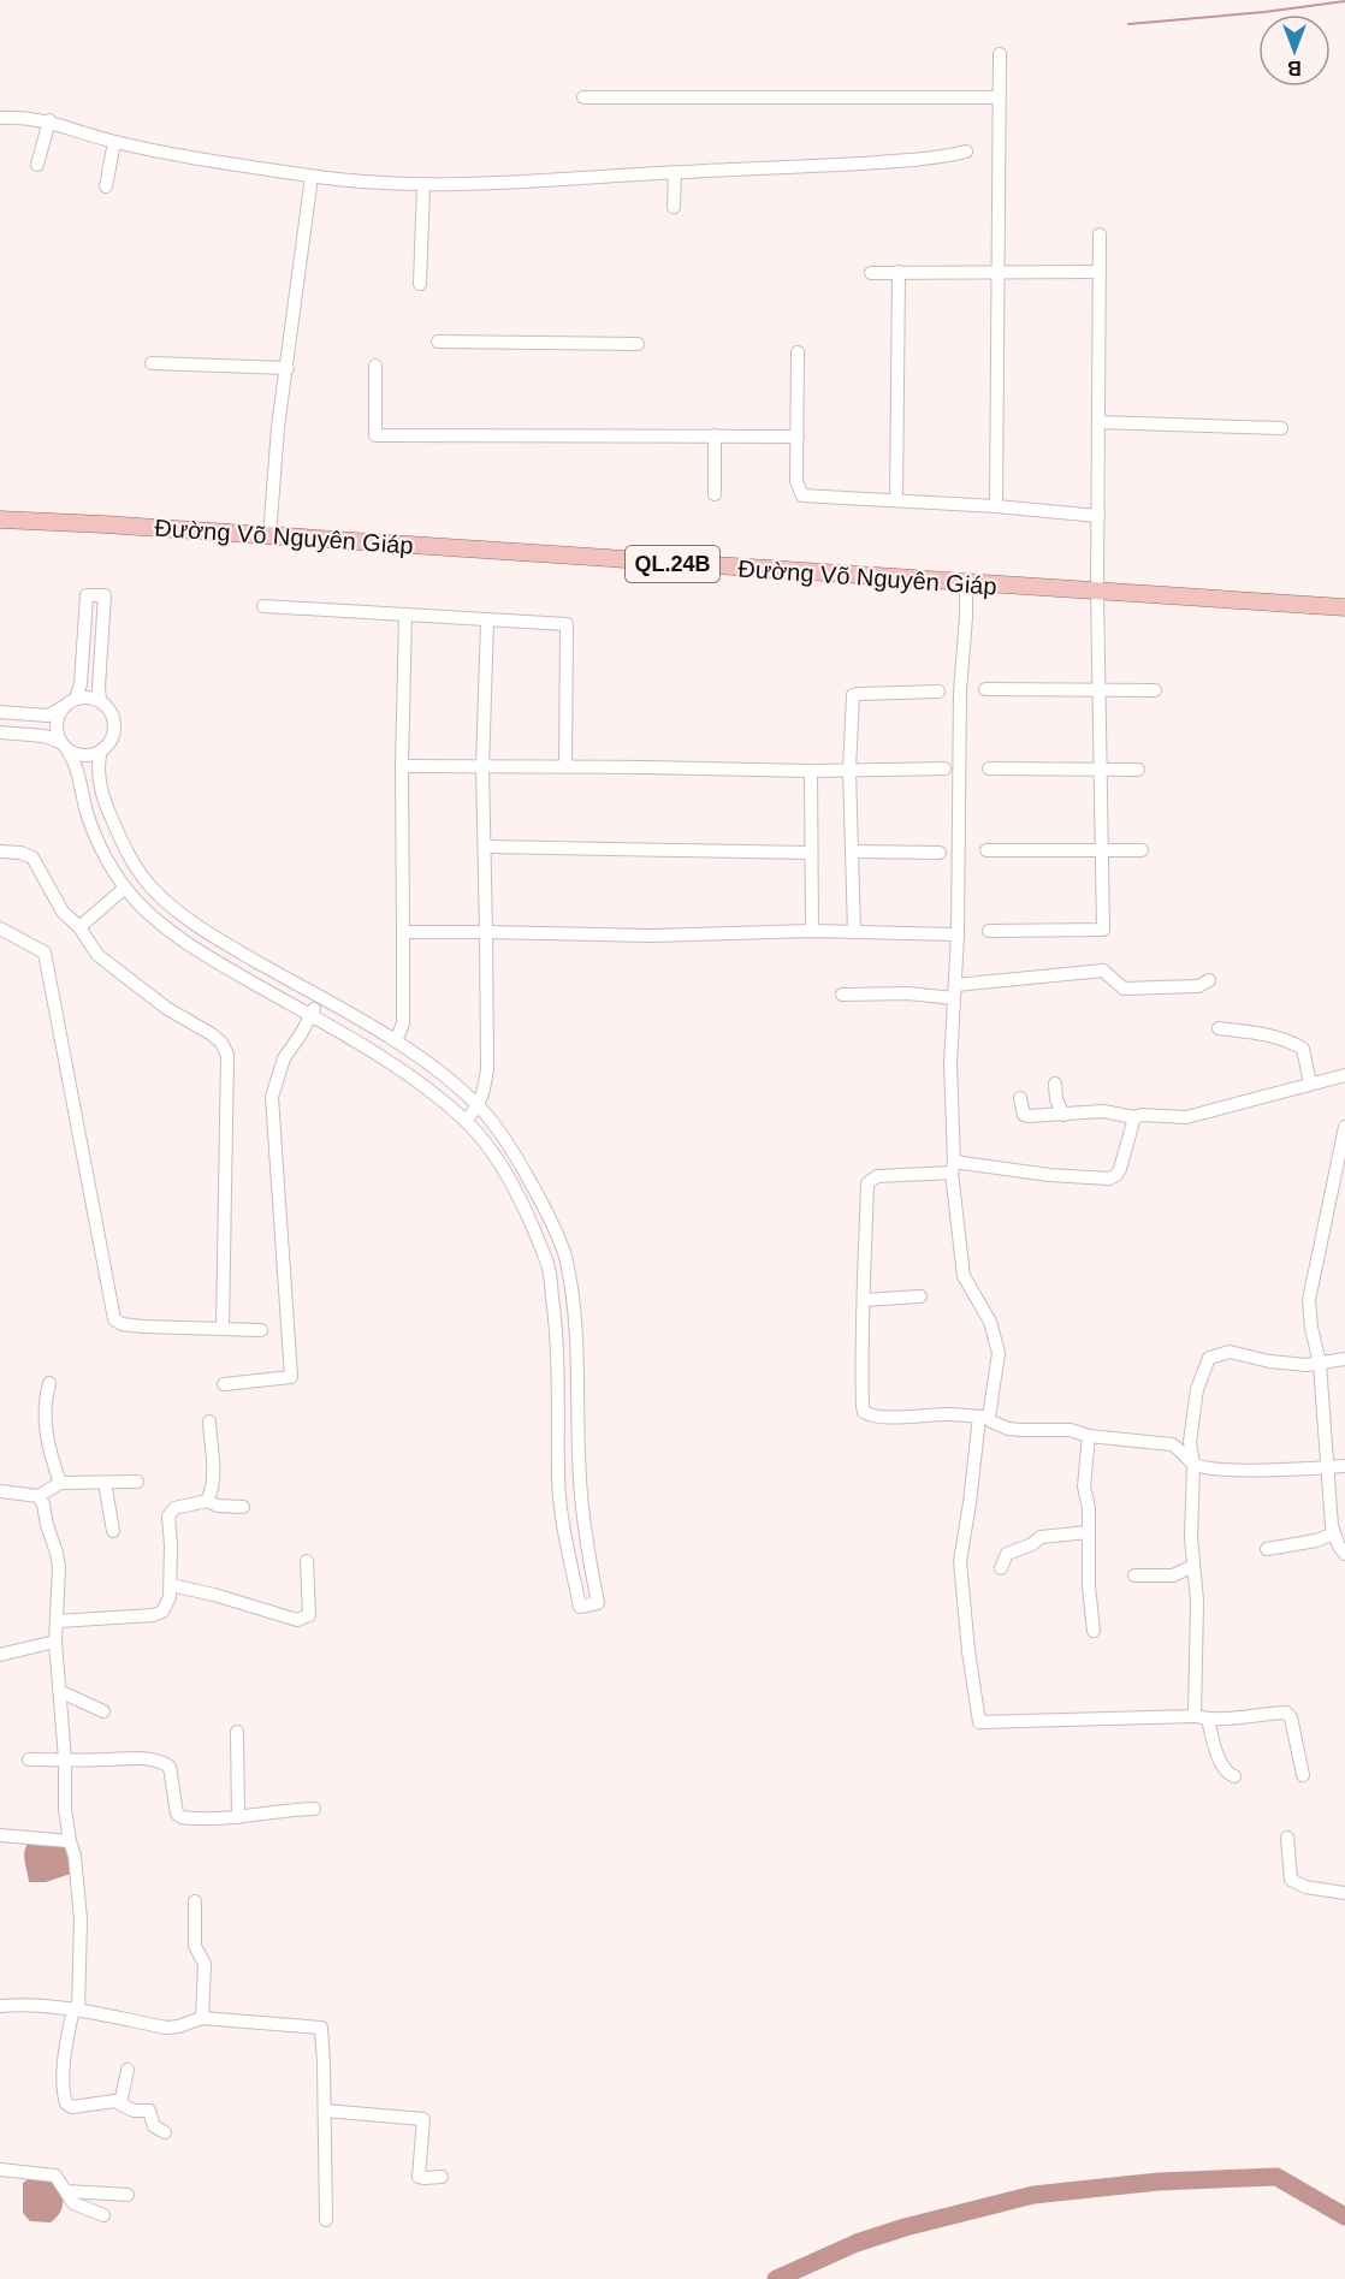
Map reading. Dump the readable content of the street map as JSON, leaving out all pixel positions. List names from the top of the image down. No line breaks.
{"streets":{"main road":["Đường Võ Nguyên Giáp","QL.24B"]},"north":"bottom"}
